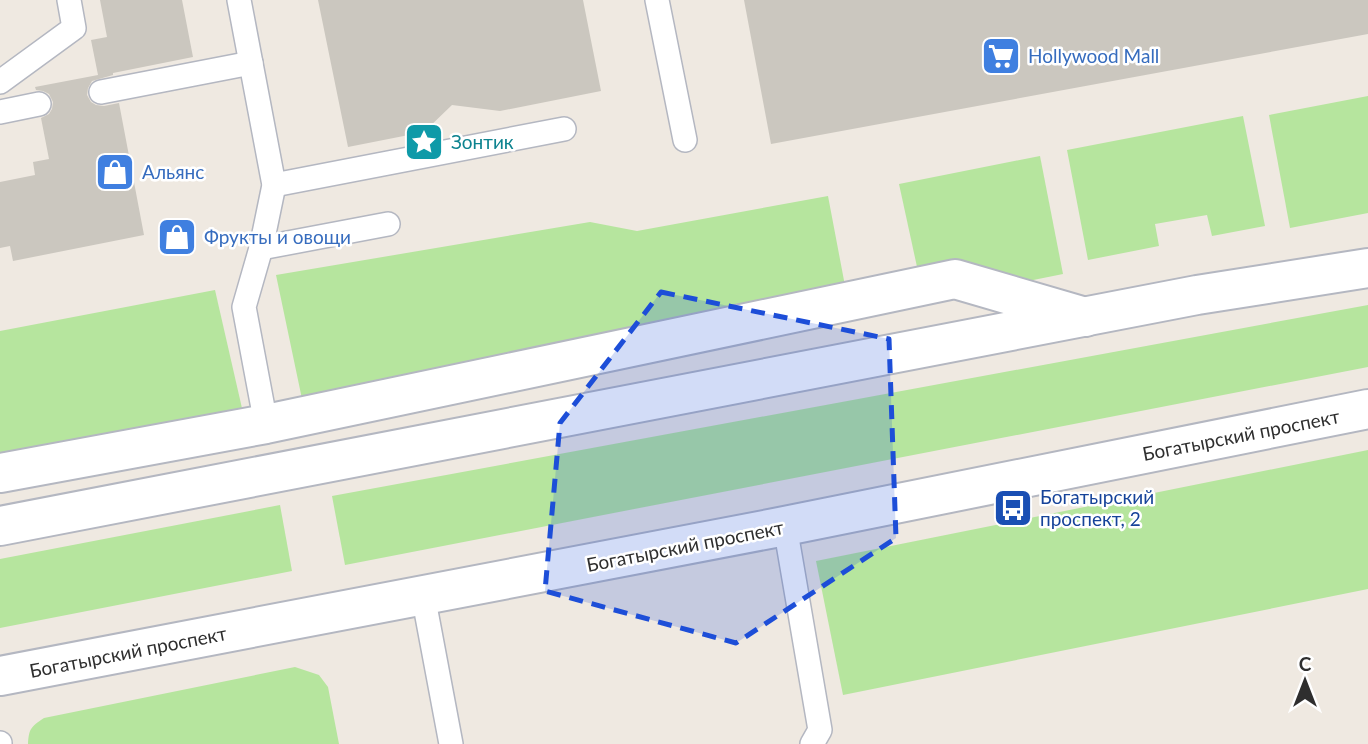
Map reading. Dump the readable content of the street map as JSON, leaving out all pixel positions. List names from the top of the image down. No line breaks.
{"streets":{"main road":["Богатырский проспект"]},"places":{"supermarket":["Hollywood Mall"],"place":["Зонтик"],"shop":["Альянс","Фрукты и овощи"],"bus stop":["Богатырский проспект, 2"]},"north":"top"}
